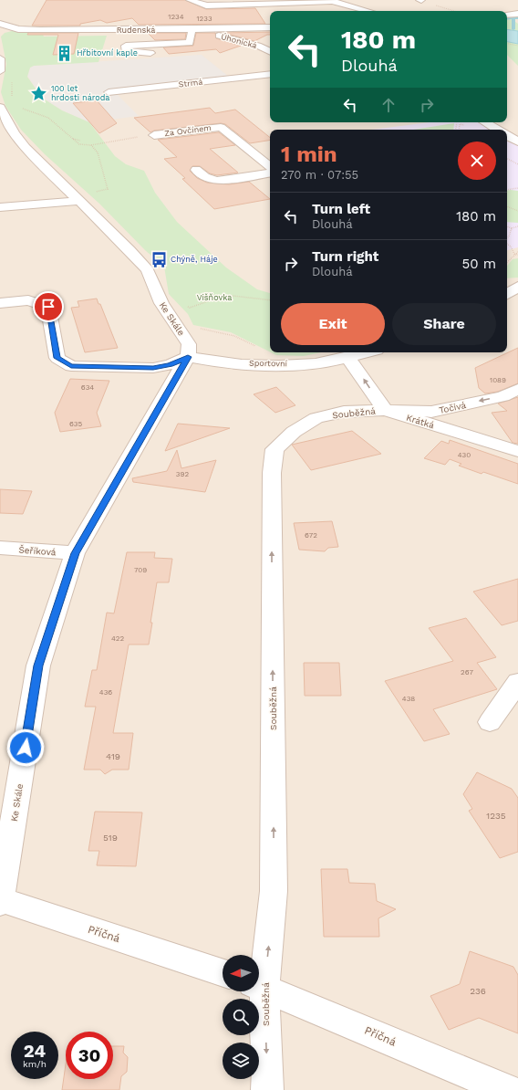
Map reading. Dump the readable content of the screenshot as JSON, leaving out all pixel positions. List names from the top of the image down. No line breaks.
{"streets":{"street":["Rudenská","Úhonická","Strmá","Za Ovčínem","Ke Skále","Sportovní","Točivá","Souběžná","Krátká","Šeříková","Příčná"]},"crossings":[["Rudenská","Úhonická"],["Ke Skále","Sportovní"],["Ke Skále","Šeříková"],["Ke Skále","Příčná"],["Točivá","Souběžná"],["Točivá","Krátká"],["Souběžná","Krátká"]],"one_way":["Točivá"],"parks":["Višňovka"],"places":{"building":["Hřbitovní kaple"],"place":["100 let hrdosti národa"],"bus stop":["Chýně, Háje"]},"house_numbers":["1234","1233","1089","634","635","430","392","672","709","422","267","436","438","419","1235","519","236"],"north":"left","page":{"turn":["180 m","Dlouhá"],"heading":["1 min","270 m · 07:55"],"list":[{"name":"Turn left","note":"Dlouhá","value":"180 m"},{"name":"Turn right","note":"Dlouhá","value":"50 m"}],"buttons":["Exit","Share"],"speed":"24 km/h","limit":"30"}}
